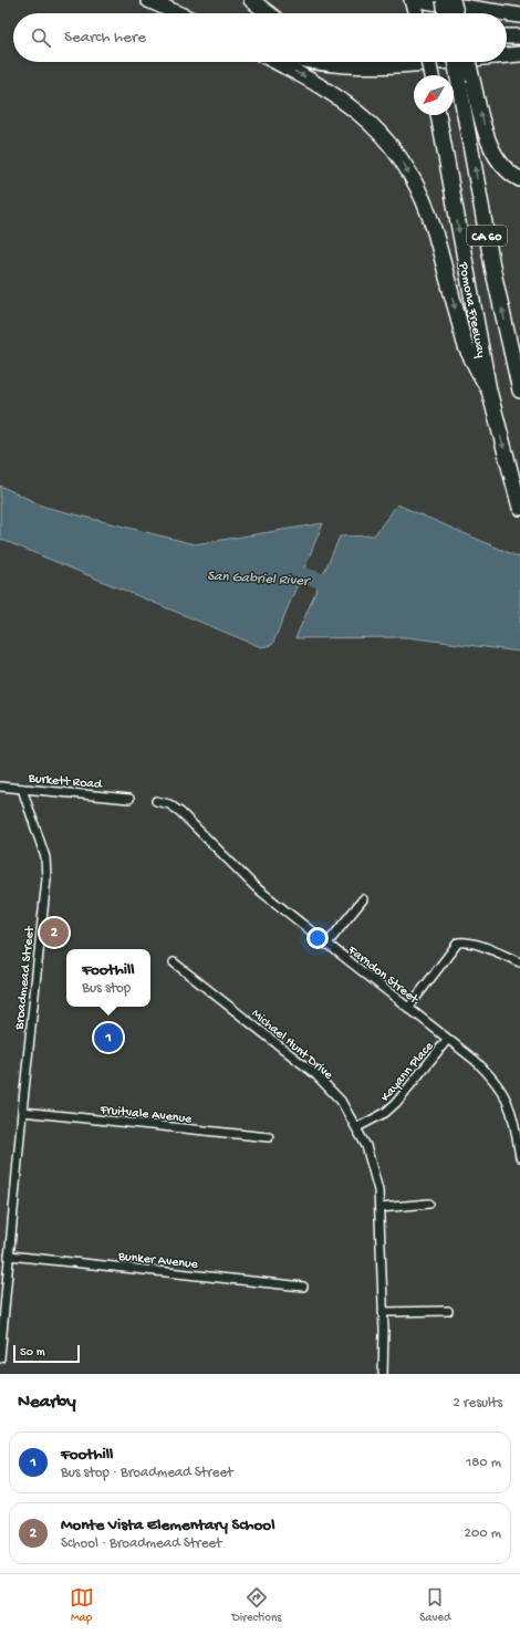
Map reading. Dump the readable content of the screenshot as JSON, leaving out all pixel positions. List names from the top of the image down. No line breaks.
{"streets":{"highway":["CA 60","Pomona Freeway"],"street":["Burkett Road","Farndon Street","Broadmead Street","Michael Hunt Drive","Kayann Place","Fruitvale Avenue","Bunker Avenue"]},"crossings":[["Burkett Road","Broadmead Street"],["Farndon Street","Kayann Place"],["Broadmead Street","Fruitvale Avenue"],["Broadmead Street","Bunker Avenue"],["Michael Hunt Drive","Kayann Place"]],"water":["San Gabriel River"],"scale_bar":"50 m","north":"bottom left","page":{"search":"Search here","pins":["2","1"],"popup":["Foothill","Bus stop"],"scale":"50 m","heading":["Nearby","2 results"],"list":[{"mark":"1","name":"Foothill","note":"Bus stop · Broadmead Street","value":"180 m"},{"mark":"2","name":"Monte Vista Elementary School","note":"School · Broadmead Street","value":"200 m"}],"nav":["Map","Directions","Saved"]}}
